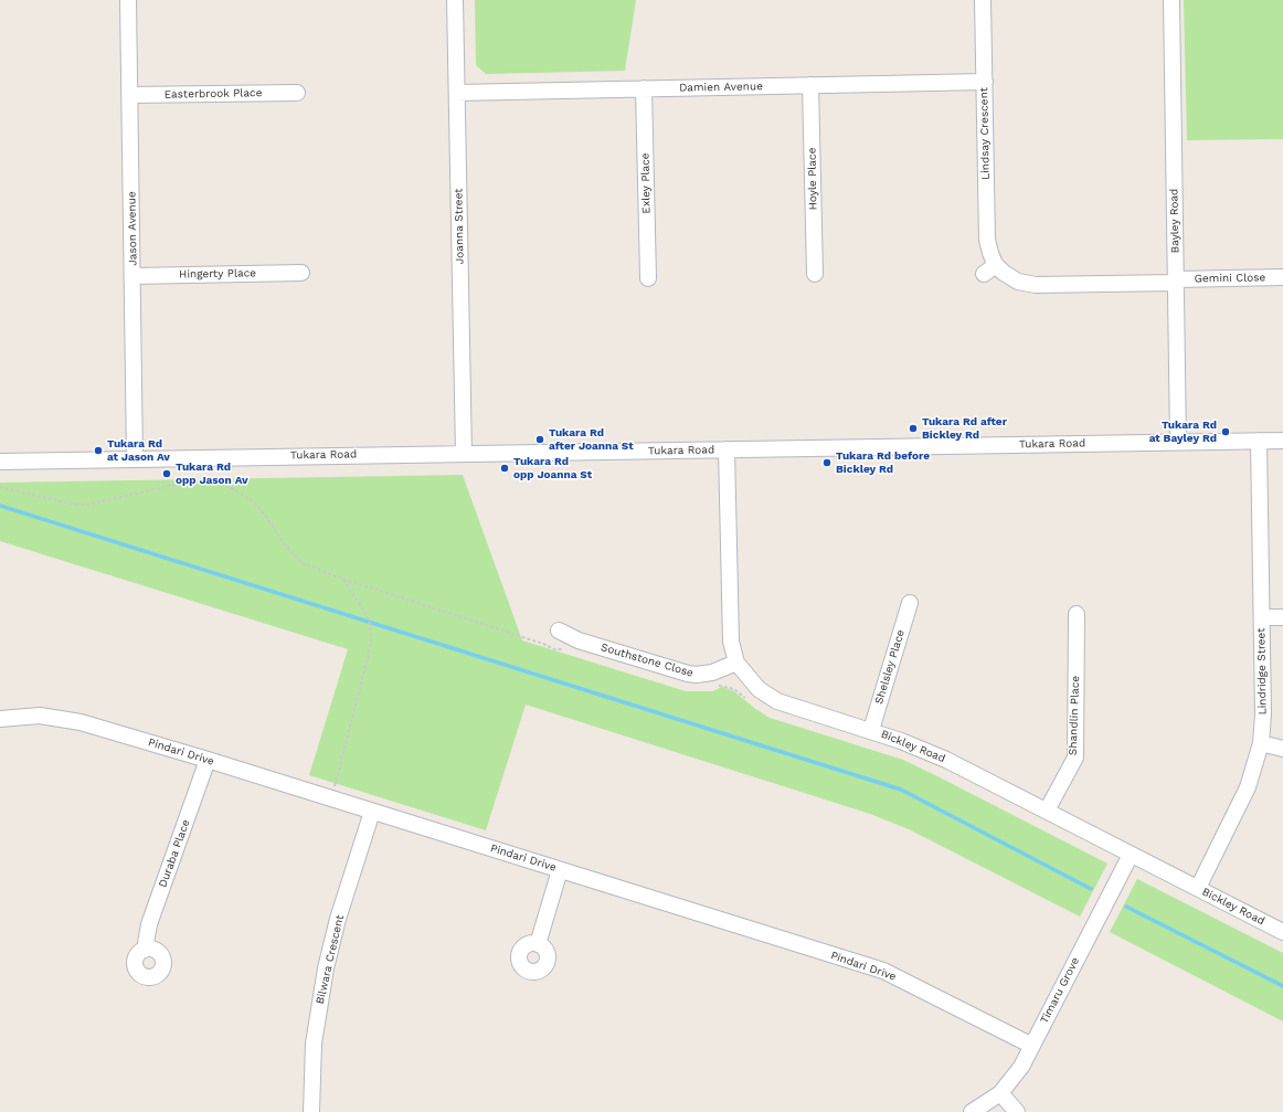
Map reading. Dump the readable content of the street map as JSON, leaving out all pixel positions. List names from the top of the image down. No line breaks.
{"streets":{"street":["Damien Avenue","Easterbrook Place","Lindsay Crescent","Hoyle Place","Exley Place","Bayley Road","Joanna Street","Jason Avenue","Hingerty Place","Gemini Close","Tukara Road","Southstone Close","Shelsley Place","Lindridge Street","Shandlin Place","Bickley Road","Pindari Drive","Duraba Place","Bilwara Crescent","Timaru Grove"]},"crossings":[["Damien Avenue","Lindsay Crescent"],["Damien Avenue","Hoyle Place"],["Damien Avenue","Exley Place"],["Damien Avenue","Joanna Street"],["Easterbrook Place","Jason Avenue"],["Bayley Road","Gemini Close"],["Bayley Road","Tukara Road"],["Joanna Street","Tukara Road"],["Jason Avenue","Hingerty Place"],["Jason Avenue","Tukara Road"],["Tukara Road","Lindridge Street"],["Southstone Close","Bickley Road"],["Shelsley Place","Bickley Road"],["Lindridge Street","Bickley Road"],["Shandlin Place","Bickley Road"],["Bickley Road","Timaru Grove"],["Pindari Drive","Duraba Place"],["Pindari Drive","Bilwara Crescent"],["Pindari Drive","Timaru Grove"]],"places":["Tukara Rd after Bickley Rd","Tukara Rd at Bayley Rd","Tukara Rd after Joanna St","Tukara Rd at Jason Av","Tukara Rd before Bickley Rd","Tukara Rd opp Joanna St","Tukara Rd opp Jason Av"]}
